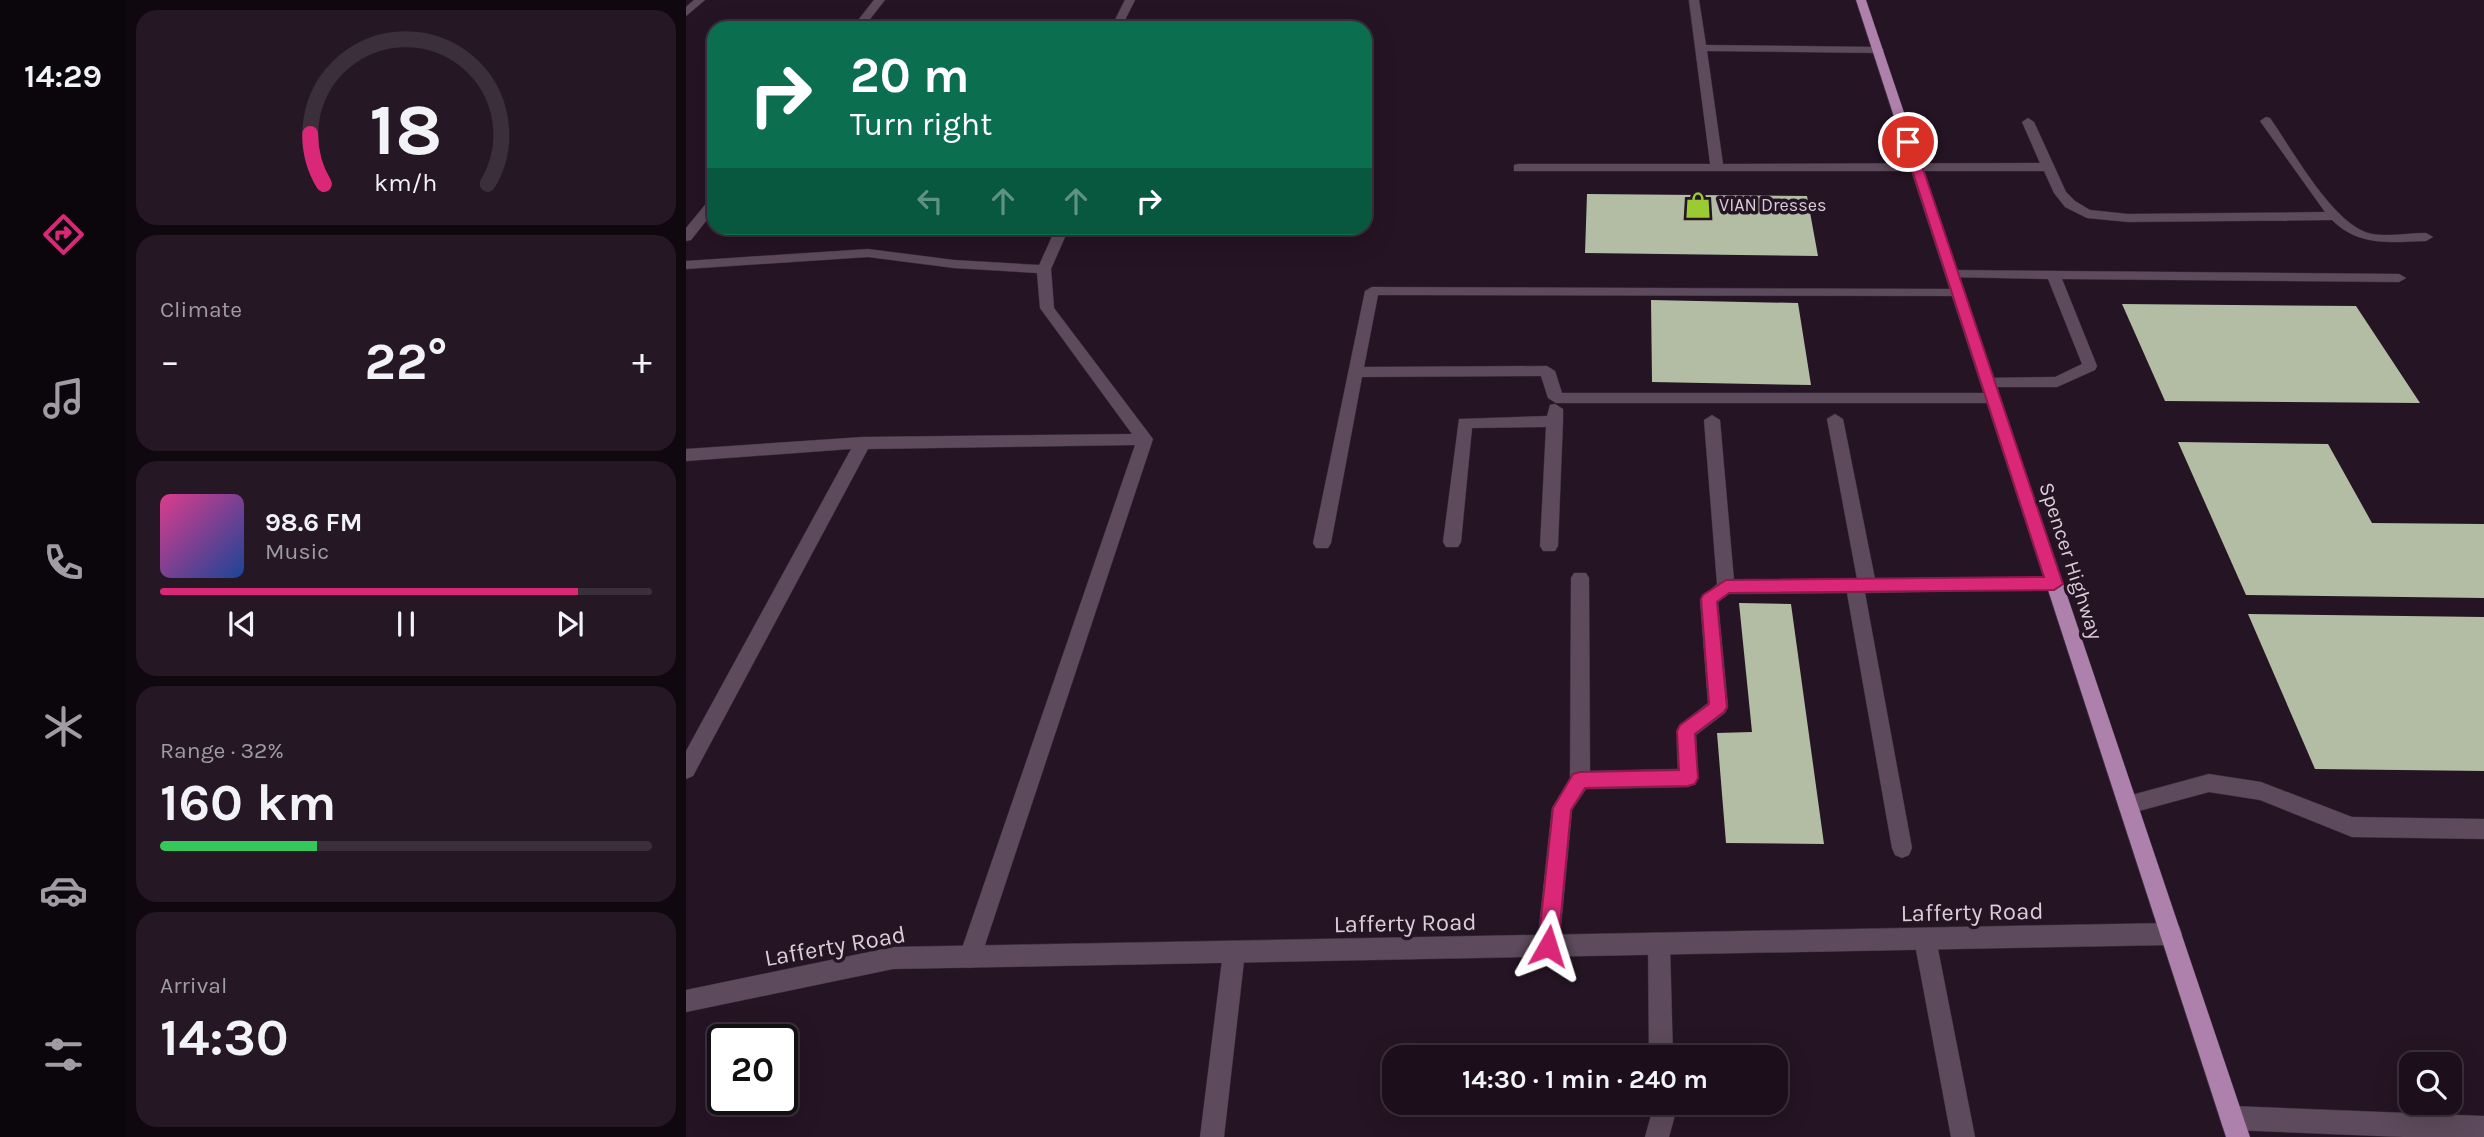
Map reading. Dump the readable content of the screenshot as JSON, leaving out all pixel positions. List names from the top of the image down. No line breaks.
{"streets":{"main road":["Spencer Highway"],"street":["Lafferty Road"]},"crossings":[["Spencer Highway","Lafferty Road"]],"places":{"shop":["VIAN Dresses"]},"page":{"tabs":"14:29","turn":["20 m","Turn right"],"tile":["Climate",["Range · 32%","160 km"],["Arrival","14:30"]],"heat":["−","22°","+"],"song":["98.6 FM","Music"],"limit":"20","trip":"14:30 · 1 min · 240 m","gauge":["18","km/h"]}}
